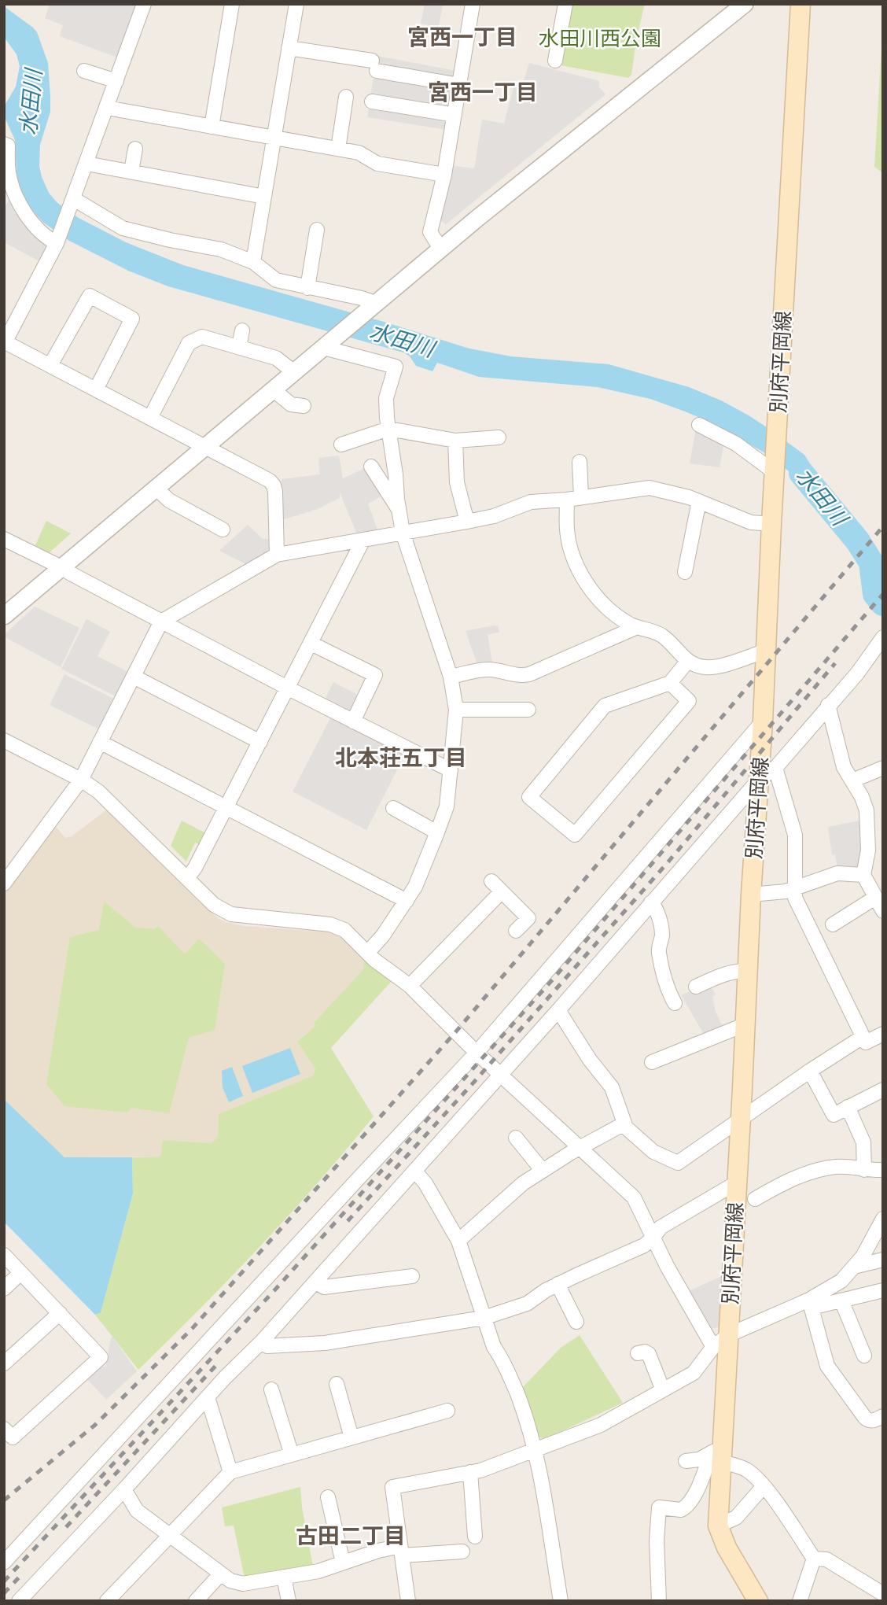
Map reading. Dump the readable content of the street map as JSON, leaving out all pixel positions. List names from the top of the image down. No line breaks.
{"streets":{"main road":["別府平岡線"]},"districts":["宮西一丁目","宮西一丁目","北本荘五丁目","古田二丁目"],"water":["水田川"],"parks":["水田川西公園"]}
